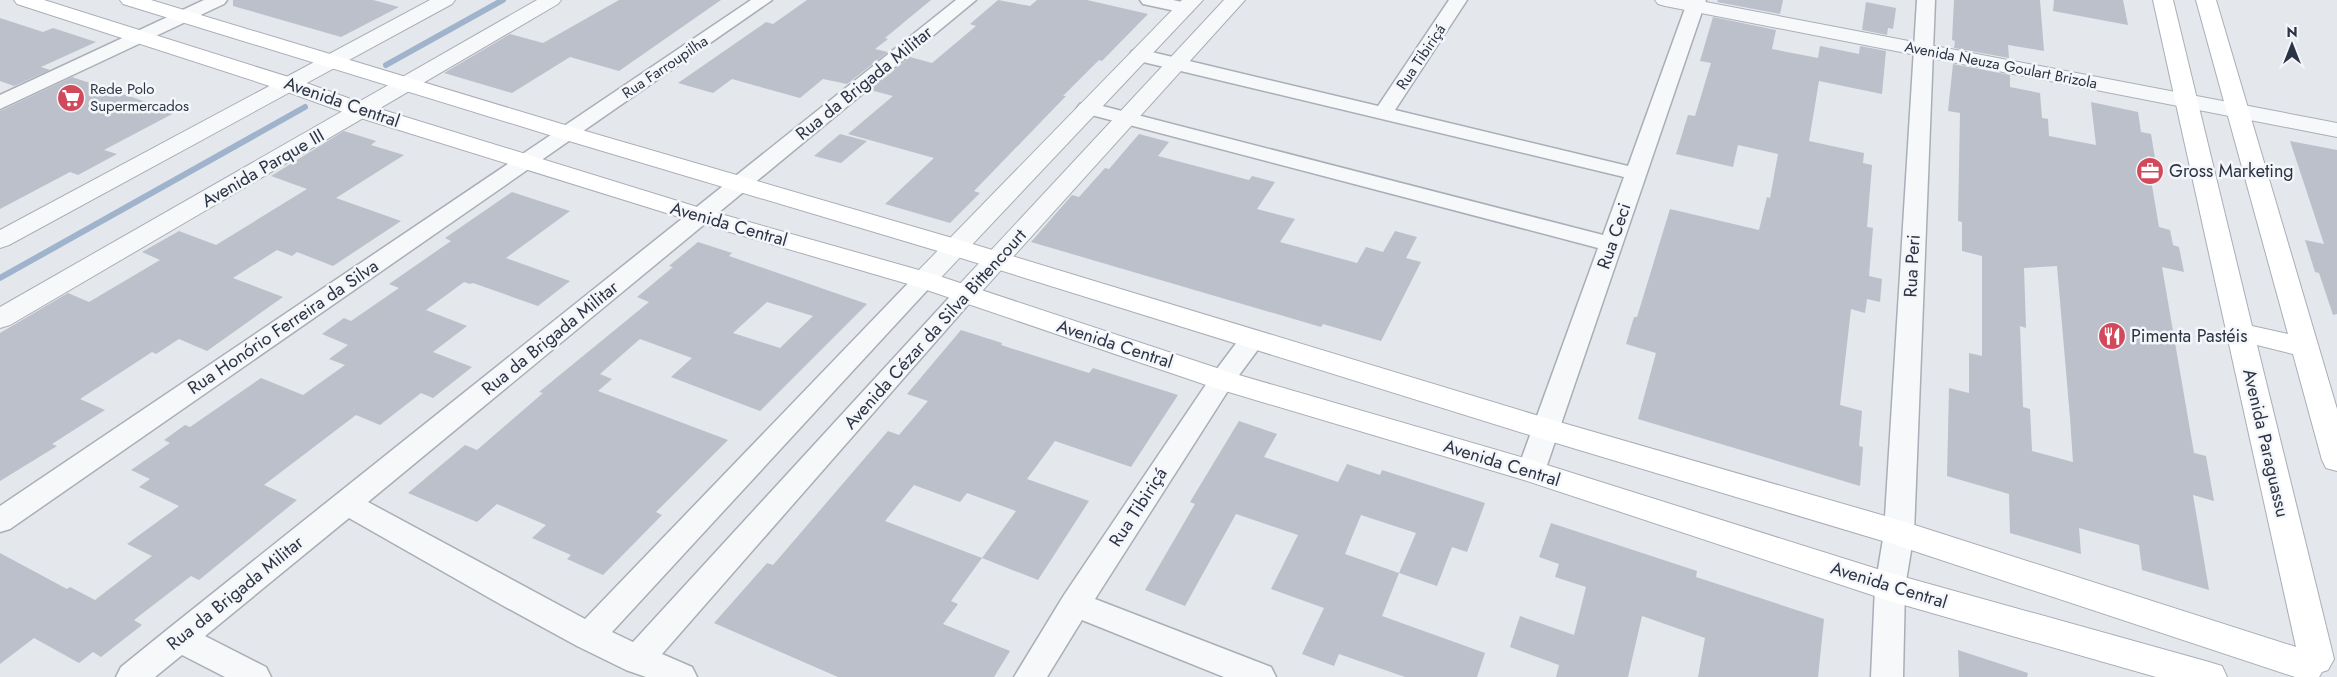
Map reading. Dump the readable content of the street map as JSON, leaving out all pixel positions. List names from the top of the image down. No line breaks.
{"streets":{"main road":["Avenida Central","Avenida Paraguassu"],"street":["Rua Tibiriçá","Avenida Neuza Goulart Brizola","Rua Farroupilha","Rua da Brigada Militar","Avenida Parque III","Rua Ceci","Rua Peri","Rua Honório Ferreira da Silva","Avenida Cézar da Silva Bittencourt"]},"crossings":[["Rua Tibiriçá","Avenida Central"],["Avenida Neuza Goulart Brizola","Rua Ceci"],["Avenida Neuza Goulart Brizola","Rua Peri"],["Avenida Neuza Goulart Brizola","Avenida Paraguassu"],["Rua Farroupilha","Avenida Central"],["Rua Farroupilha","Rua Honório Ferreira da Silva"],["Rua da Brigada Militar","Avenida Central"],["Avenida Central","Avenida Parque III"],["Avenida Central","Rua Ceci"],["Avenida Central","Rua Peri"],["Avenida Central","Rua Honório Ferreira da Silva"],["Avenida Central","Avenida Cézar da Silva Bittencourt"],["Avenida Central","Avenida Paraguassu"]],"places":{"supermarket":["Rede Polo Supermercados"],"office":["Gross Marketing"],"restaurant":["Pimenta Pastéis"]},"north":"top"}
